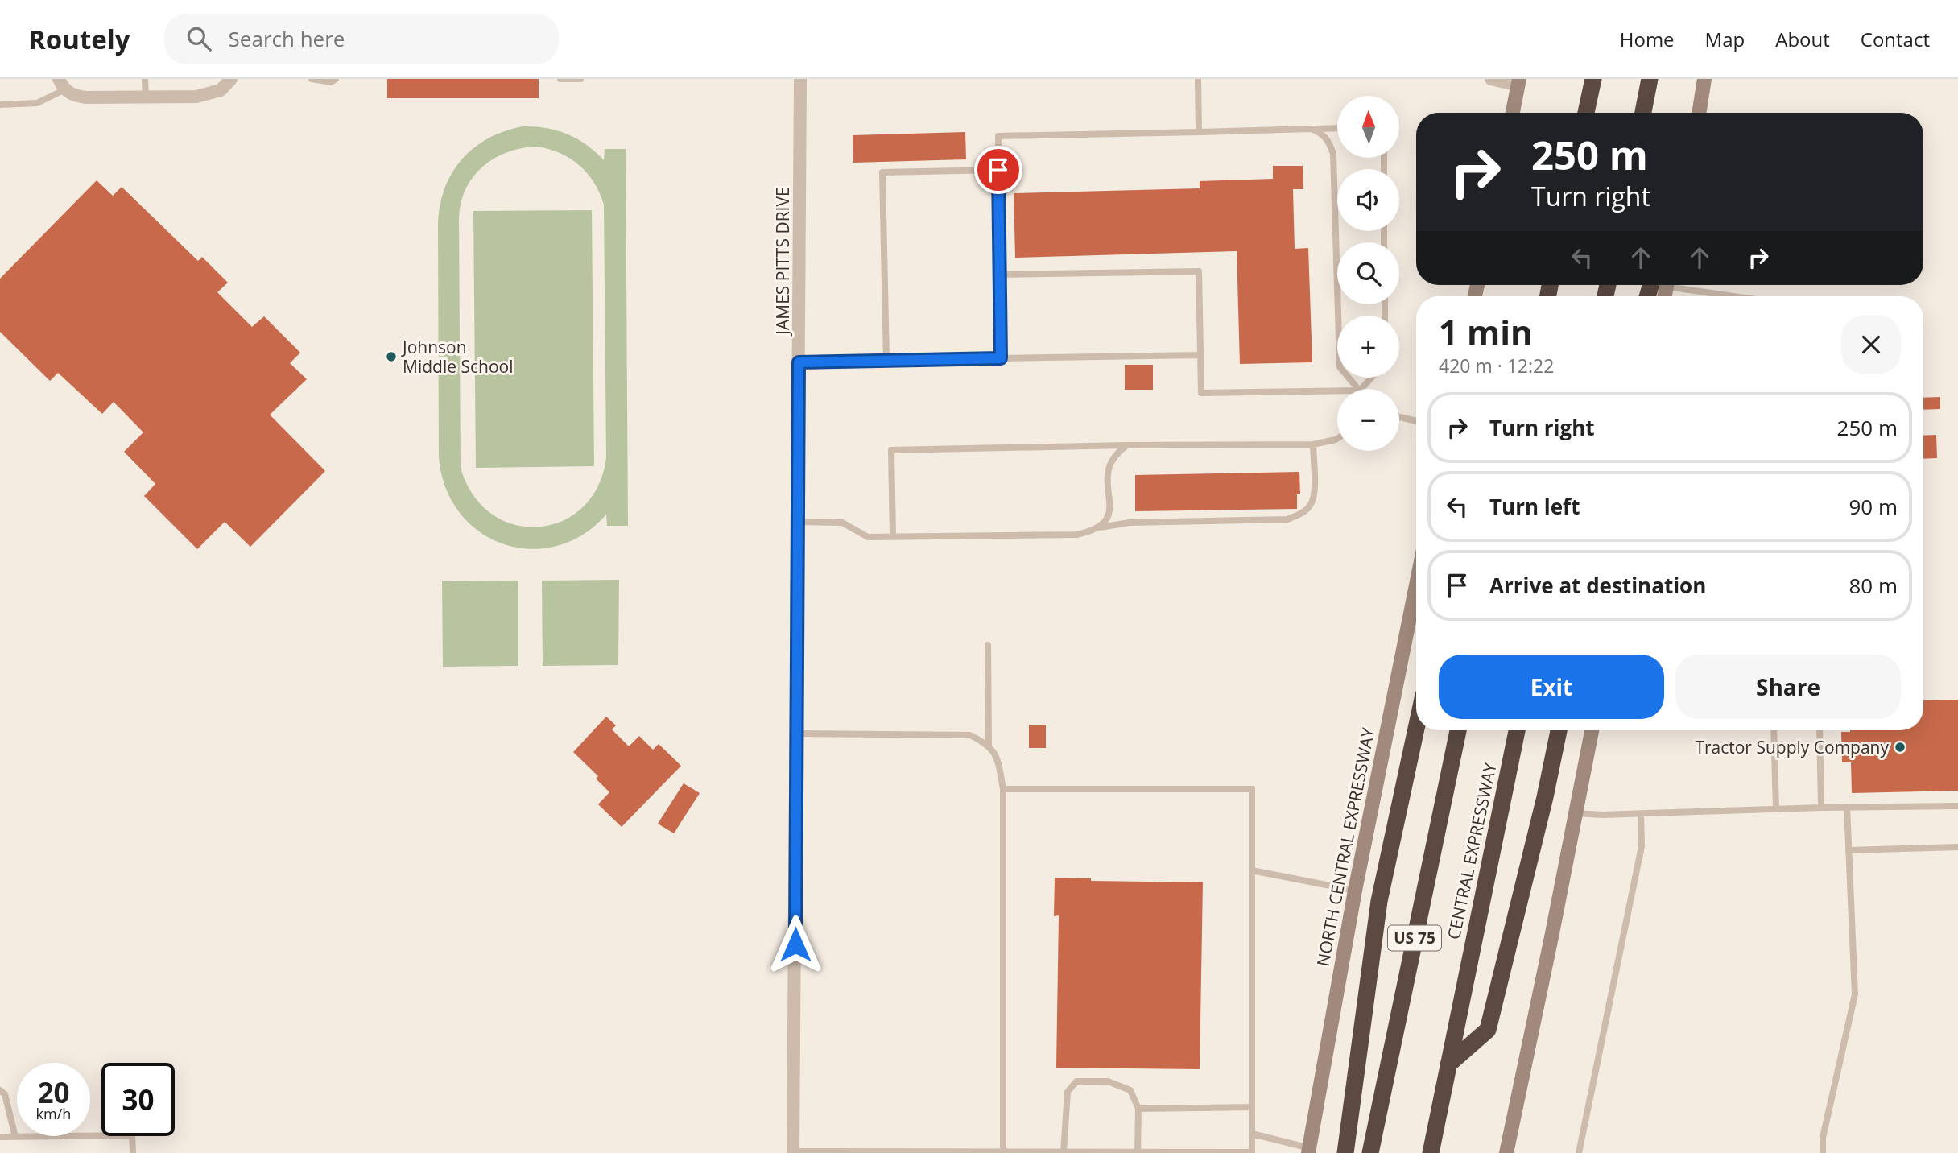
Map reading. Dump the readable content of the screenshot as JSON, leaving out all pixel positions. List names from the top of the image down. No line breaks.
{"streets":{"highway":["CENTRAL EXPRESSWAY","US 75"],"main road":["NORTH CENTRAL EXPRESSWAY"],"street":["JAMES PITTS DRIVE"]},"places":["Johnson Middle School","Tractor Supply Company"],"north":"top","page":{"header":"Routely","search":"Search here","nav":["Home","Map","About","Contact"],"map_buttons":["+","−"],"turn":["250 m","Turn right"],"heading":["1 min","420 m · 12:22"],"list":[{"name":"Turn right","value":"250 m"},{"name":"Turn left","value":"90 m"},{"name":"Arrive at destination","value":"80 m"}],"buttons":["Exit","Share"],"speed":"20 km/h","limit":"30"}}
